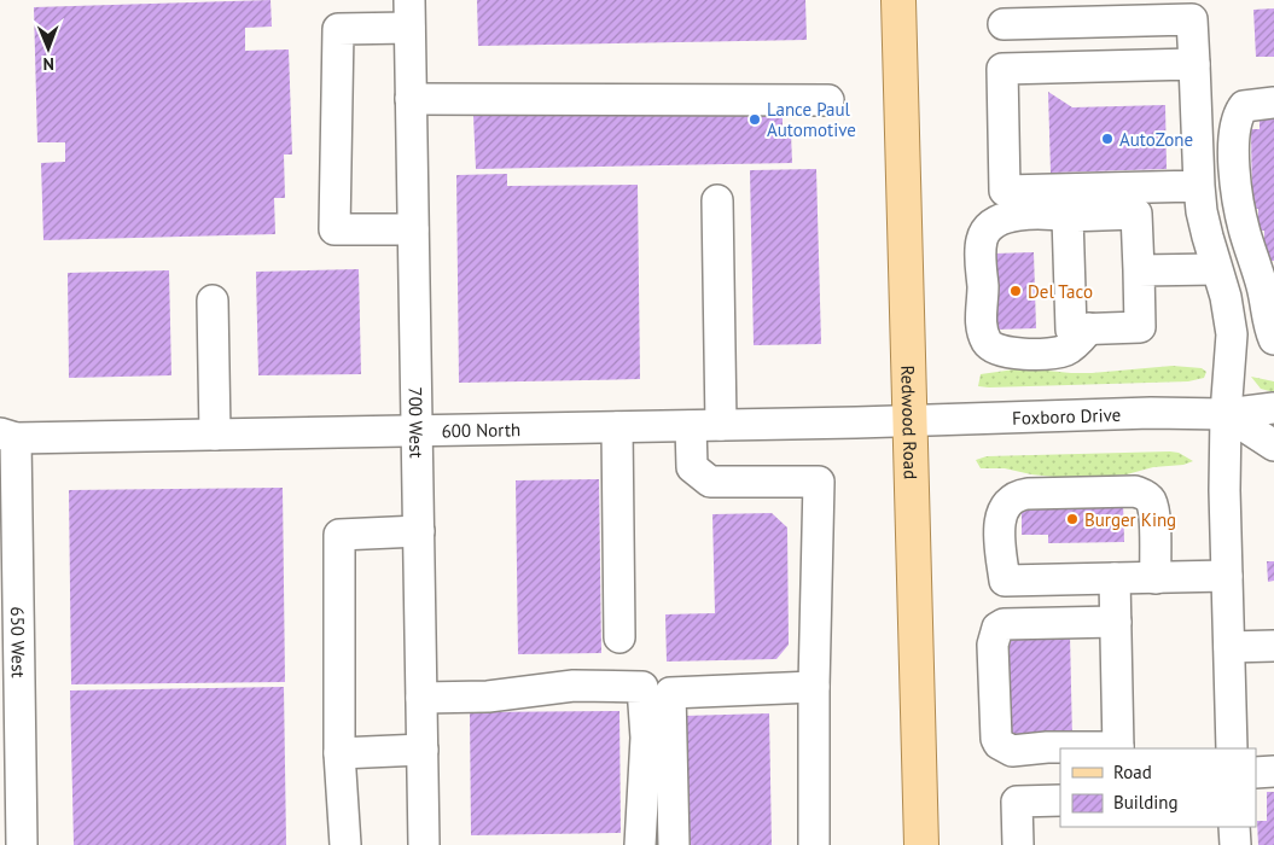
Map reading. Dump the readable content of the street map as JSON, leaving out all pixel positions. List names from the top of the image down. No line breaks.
{"streets":{"main road":["Redwood Road"],"street":["Foxboro Drive","700 West","600 North","650 West"]},"crossings":[["Foxboro Drive","Redwood Road"],["Foxboro Drive","600 North"],["700 West","600 North"],["Redwood Road","600 North"],["600 North","650 West"]],"places":["Lance Paul Automotive","AutoZone","Del Taco","Burger King"],"legend":["Road","Building"],"north":"bottom"}
